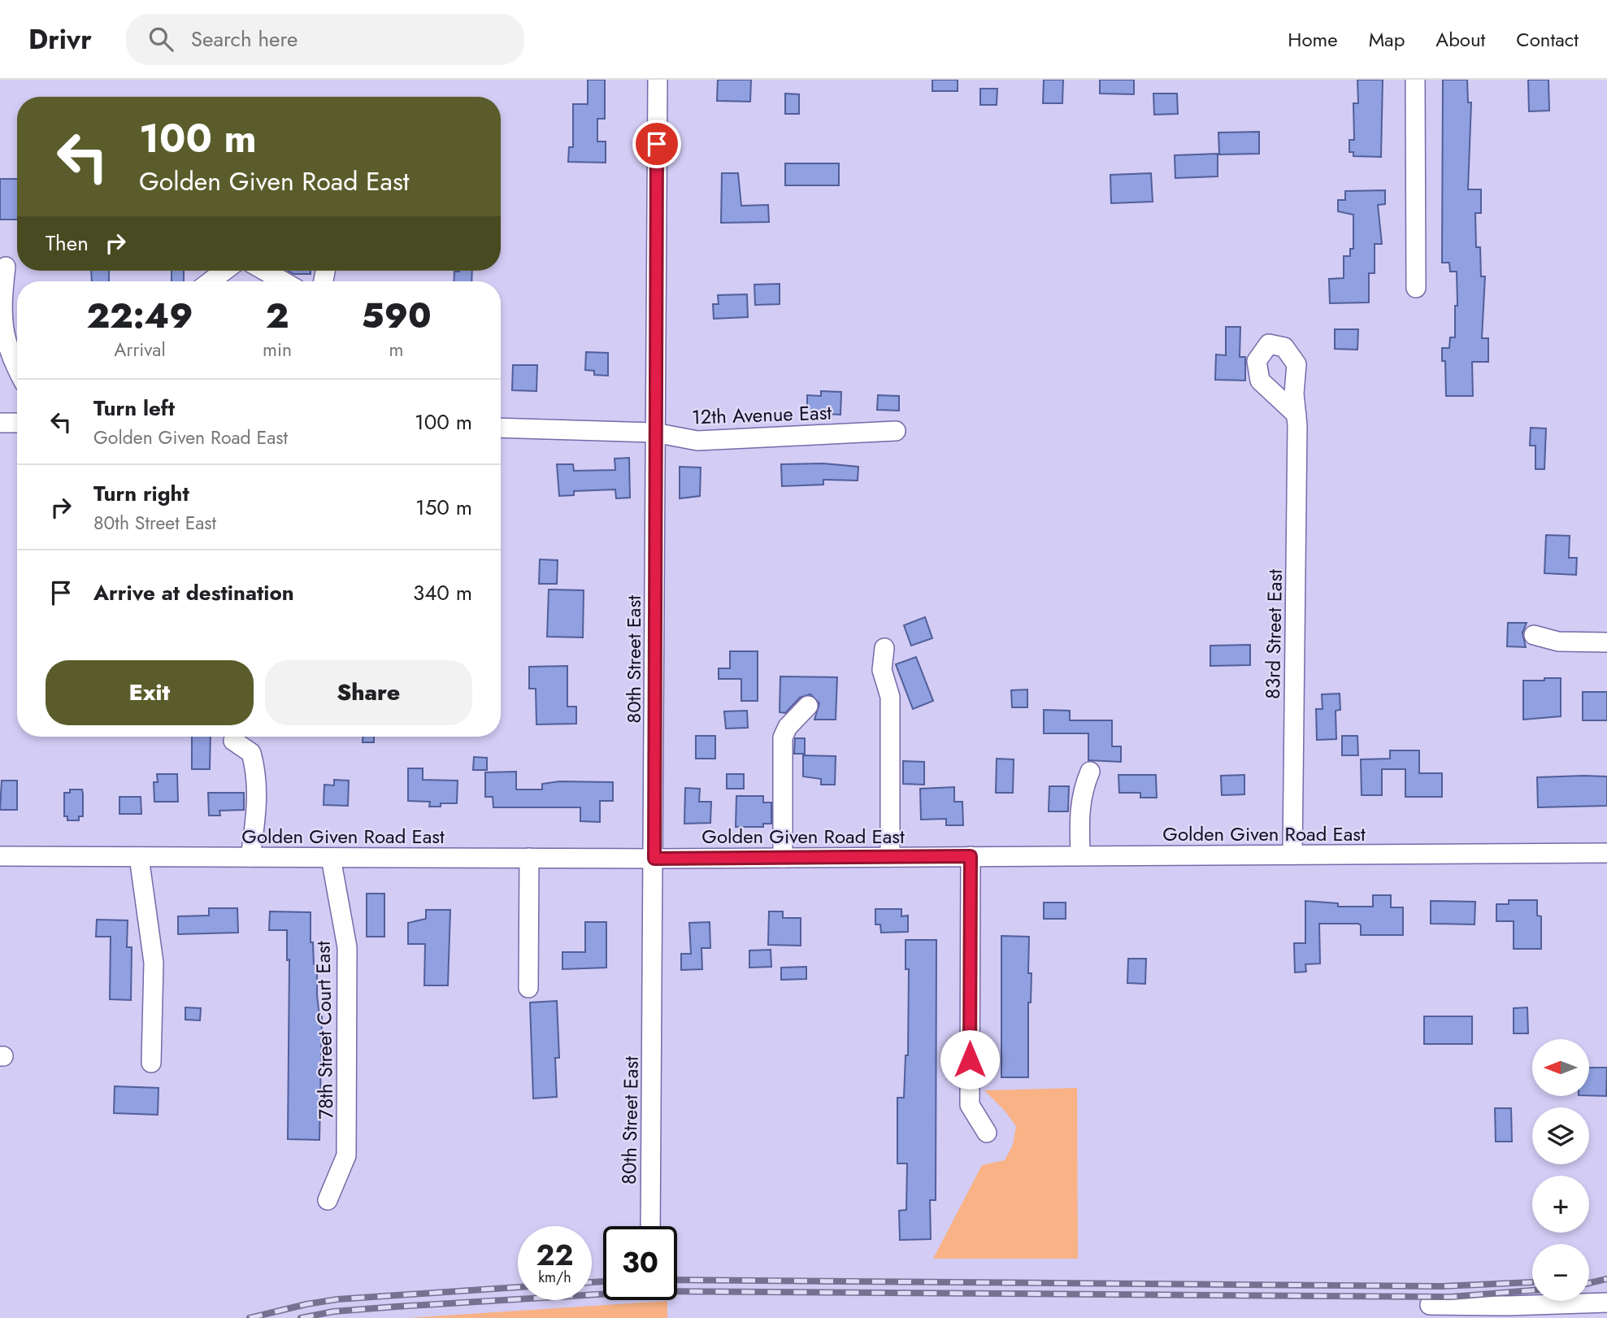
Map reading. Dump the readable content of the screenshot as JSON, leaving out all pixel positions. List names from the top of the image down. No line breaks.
{"streets":{"street":["12th Avenue East","83rd Street East","80th Street East","Golden Given Road East","78th Street Court East"]},"crossings":[["12th Avenue East","80th Street East"],["83rd Street East","Golden Given Road East"],["80th Street East","Golden Given Road East"],["Golden Given Road East","78th Street Court East"]],"north":"left","page":{"header":"Drivr","search":"Search here","nav":["Home","Map","About","Contact"],"turn":["100 m","Golden Given Road East"],"then":"Then","eta":["22:49","Arrival","2","min","590","m"],"list":[{"name":"Turn left","note":"Golden Given Road East","value":"100 m"},{"name":"Turn right","note":"80th Street East","value":"150 m"},{"name":"Arrive at destination","value":"340 m"}],"buttons":["Exit","Share"],"map_buttons":["+","−"],"speed":"22 km/h","limit":"30"}}
